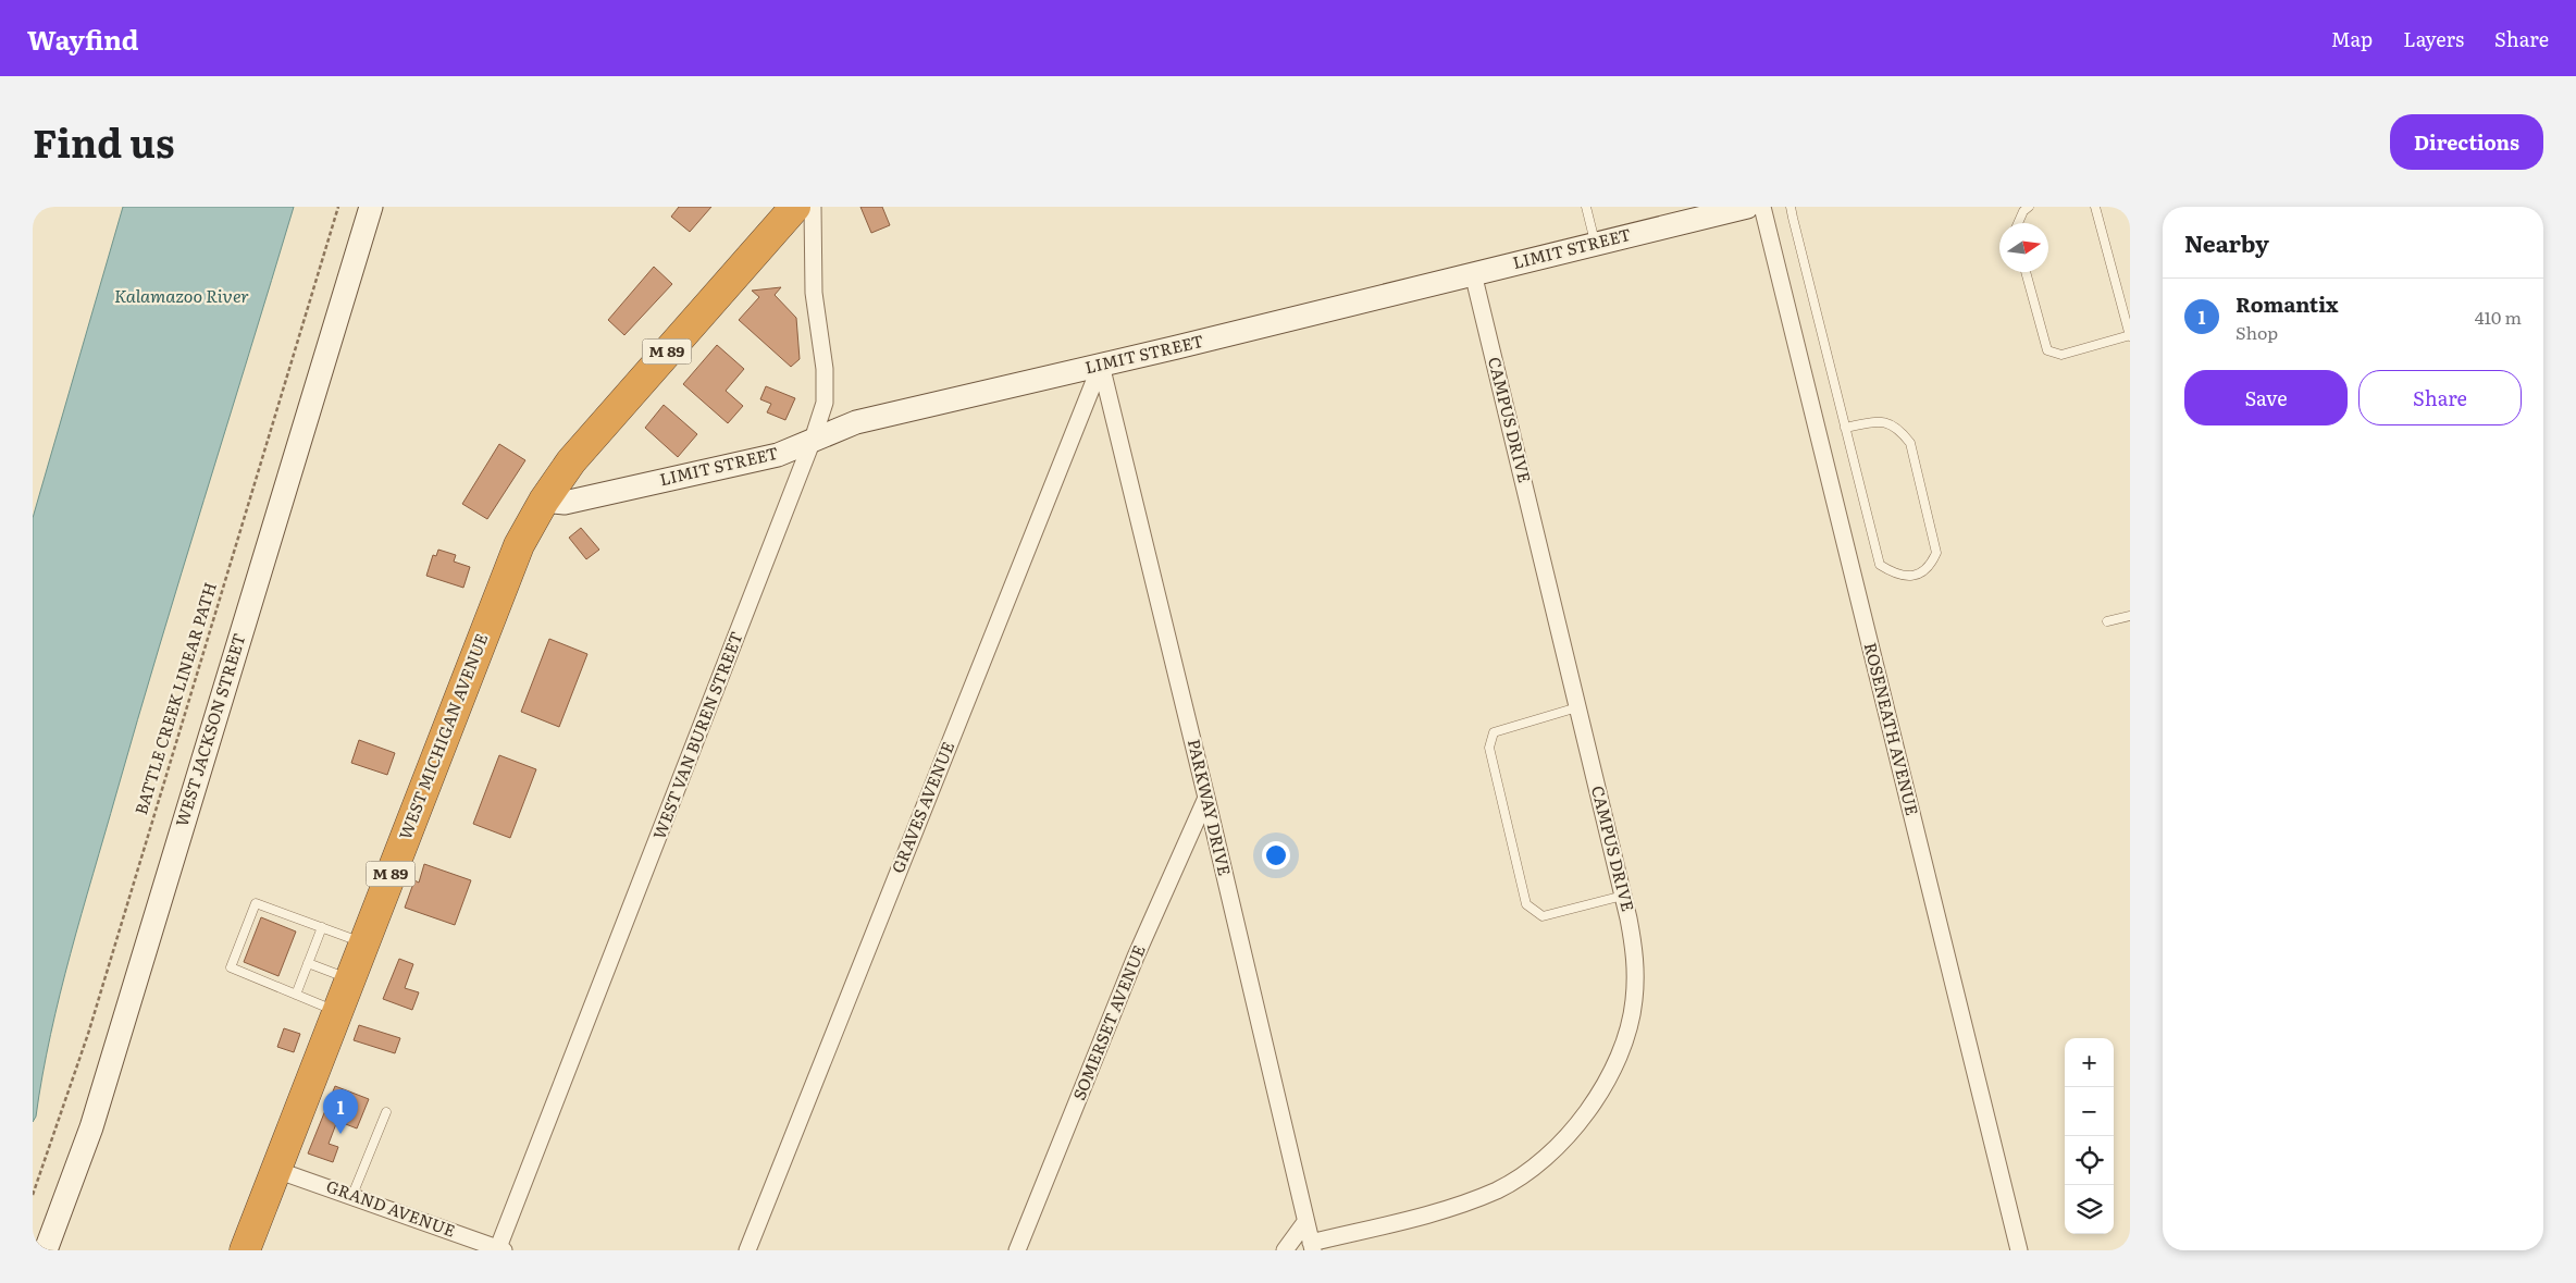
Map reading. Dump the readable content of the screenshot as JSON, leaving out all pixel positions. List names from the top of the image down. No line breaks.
{"streets":{"highway":["M 89","WEST MICHIGAN AVENUE"],"street":["LIMIT STREET","CAMPUS DRIVE","ROSENEATH AVENUE","WEST JACKSON STREET","WEST VAN BUREN STREET","GRAVES AVENUE","PARKWAY DRIVE","SOMERSET AVENUE","GRAND AVENUE"],"path":["BATTLE CREEK LINEAR PATH"]},"crossings":[["LIMIT STREET","M 89"],["LIMIT STREET","CAMPUS DRIVE"],["LIMIT STREET","WEST VAN BUREN STREET"],["LIMIT STREET","WEST MICHIGAN AVENUE"],["LIMIT STREET","GRAVES AVENUE"],["LIMIT STREET","PARKWAY DRIVE"],["M 89","WEST MICHIGAN AVENUE"],["CAMPUS DRIVE","PARKWAY DRIVE"],["WEST VAN BUREN STREET","GRAND AVENUE"],["WEST MICHIGAN AVENUE","GRAND AVENUE"],["GRAVES AVENUE","PARKWAY DRIVE"],["PARKWAY DRIVE","SOMERSET AVENUE"]],"water":["Kalamazoo River"],"north":"right","page":{"header":"Wayfind","nav":["Map","Layers","Share"],"title":"Find us","buttons":["Directions",["Save","Share"]],"heading":"Nearby","list":[{"mark":"1","name":"Romantix","note":"Shop","value":"410 m"}],"map_buttons":["+","−"],"pins":"1"}}
